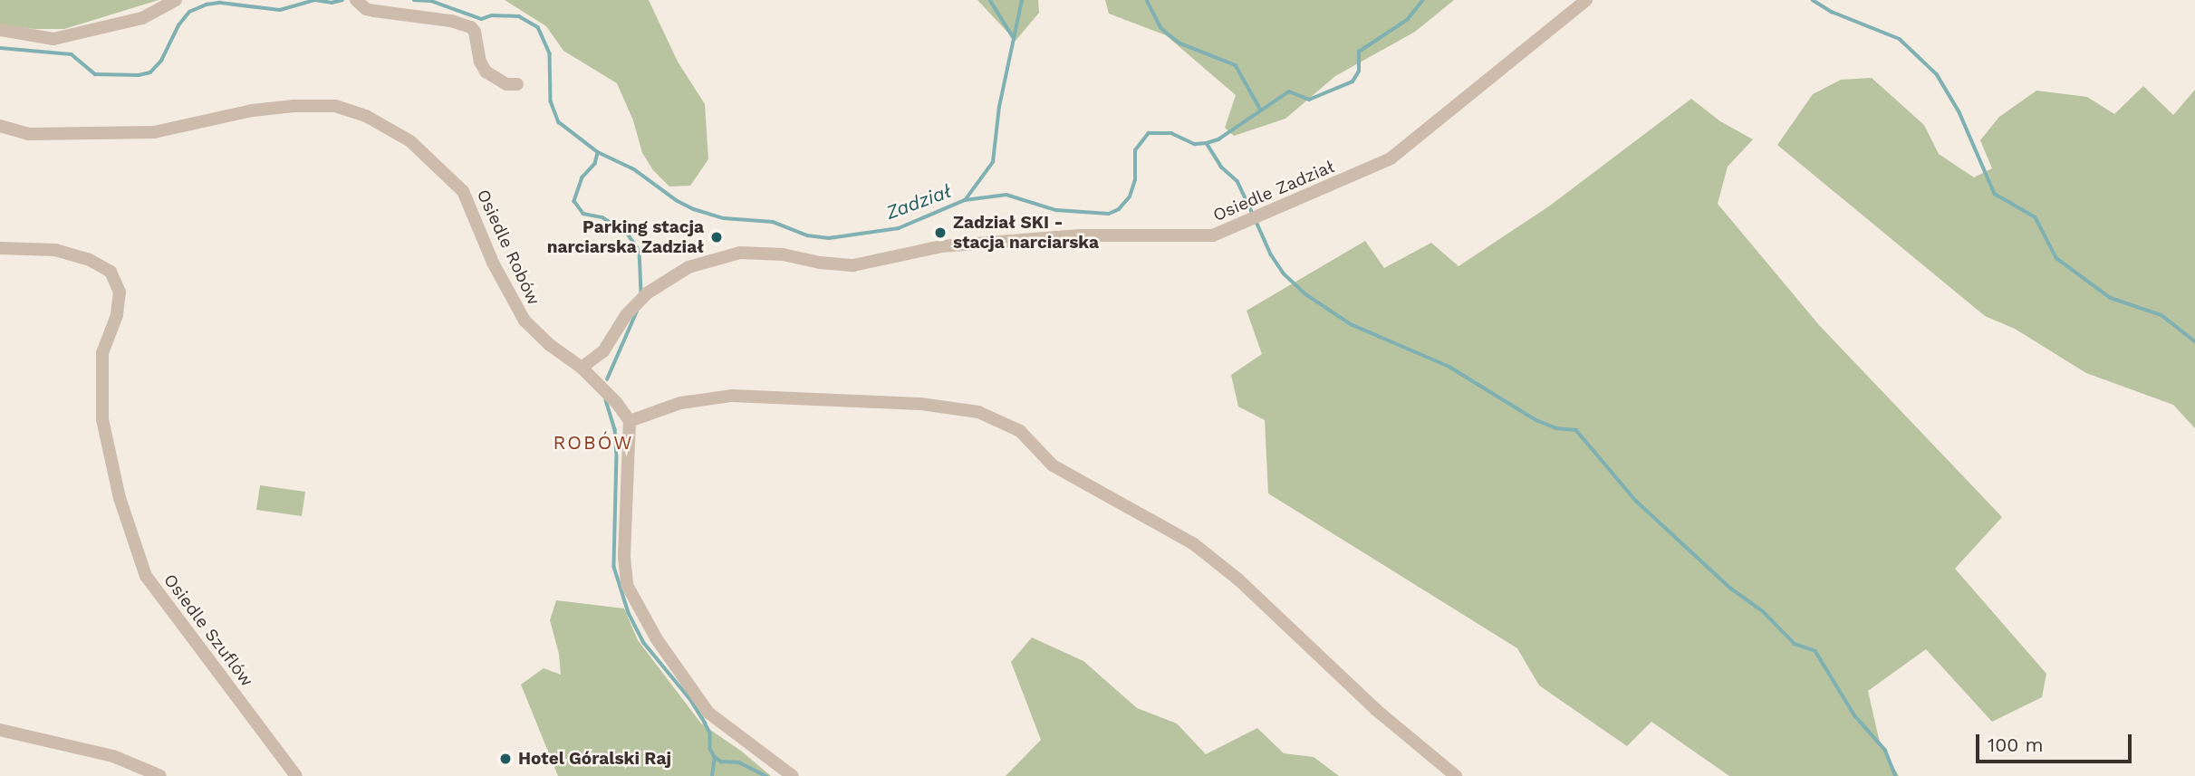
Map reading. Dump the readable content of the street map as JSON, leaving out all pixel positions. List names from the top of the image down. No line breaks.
{"streets":{"street":["Osiedle Zadział","Osiedle Robów","Osiedle Szuflów"]},"crossings":[["Osiedle Zadział","Osiedle Robów"]],"districts":["ROBÓW"],"water":["Zadział"],"places":["Zadział SKI - stacja narciarska","Parking stacja narciarska Zadział","Hotel Góralski Raj"],"scale_bar":"100 m"}
